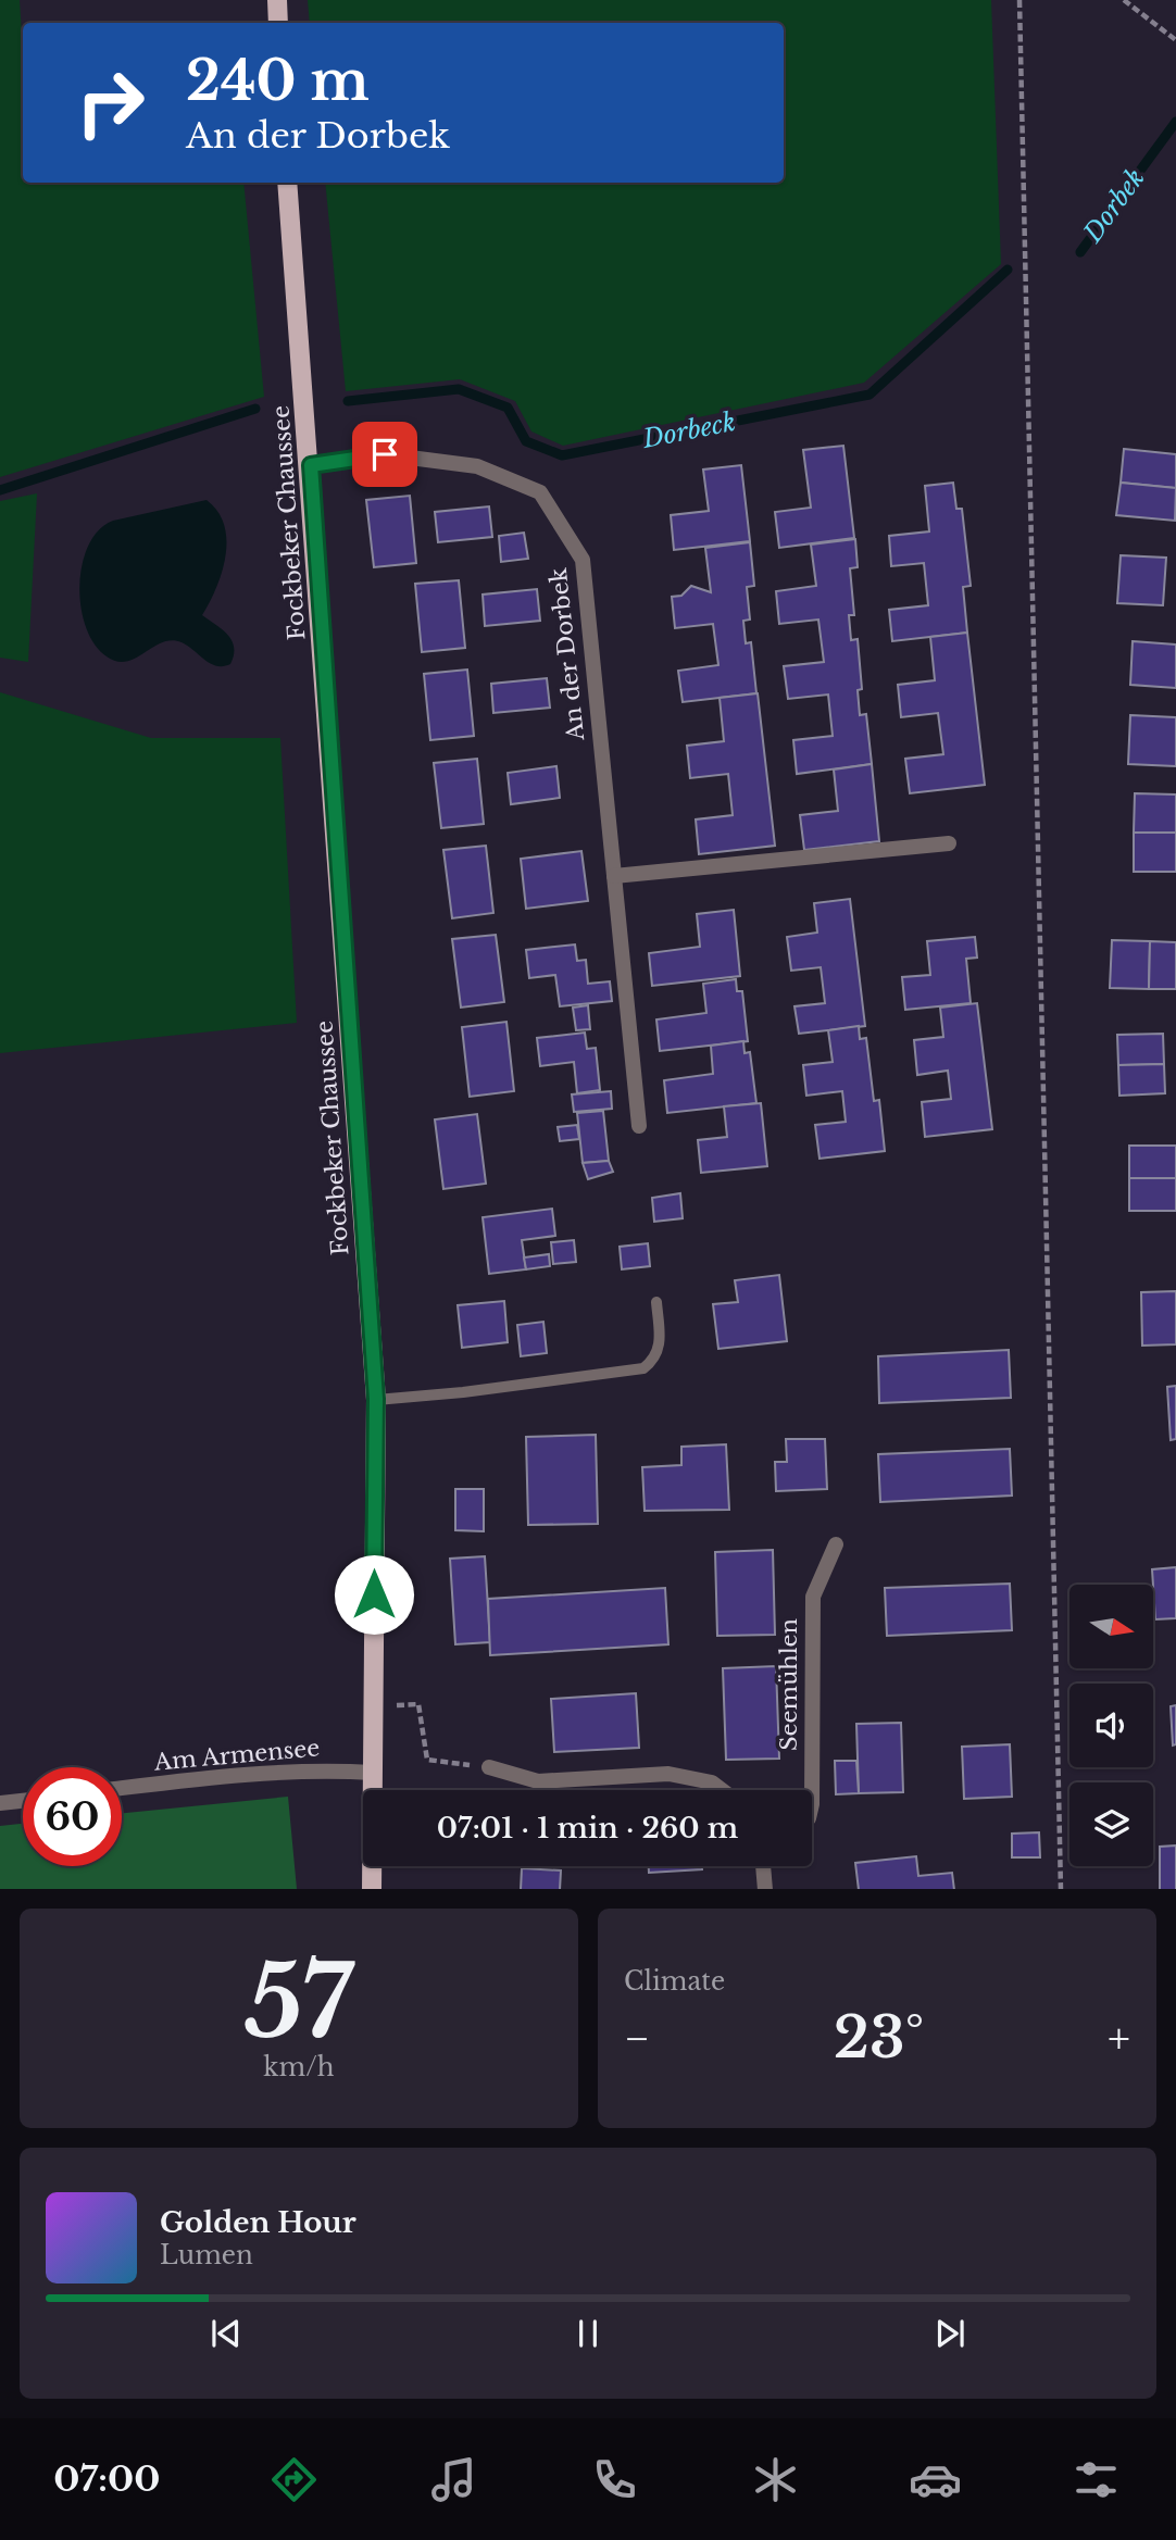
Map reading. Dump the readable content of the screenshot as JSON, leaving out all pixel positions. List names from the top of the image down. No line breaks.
{"streets":{"main road":["Fockbeker Chaussee"],"street":["An der Dorbek","Seemühlen","Am Armensee"]},"crossings":[["Fockbeker Chaussee","An der Dorbek"],["Fockbeker Chaussee","Am Armensee"]],"water":["Dorbek","Dorbeck"],"north":"right","page":{"turn":["240 m","An der Dorbek"],"limit":"60","trip":"07:01 · 1 min · 260 m","tile":[["57","km/h"],"Climate"],"heat":["−","23°","+"],"song":["Golden Hour","Lumen"],"tabs":"07:00"}}
